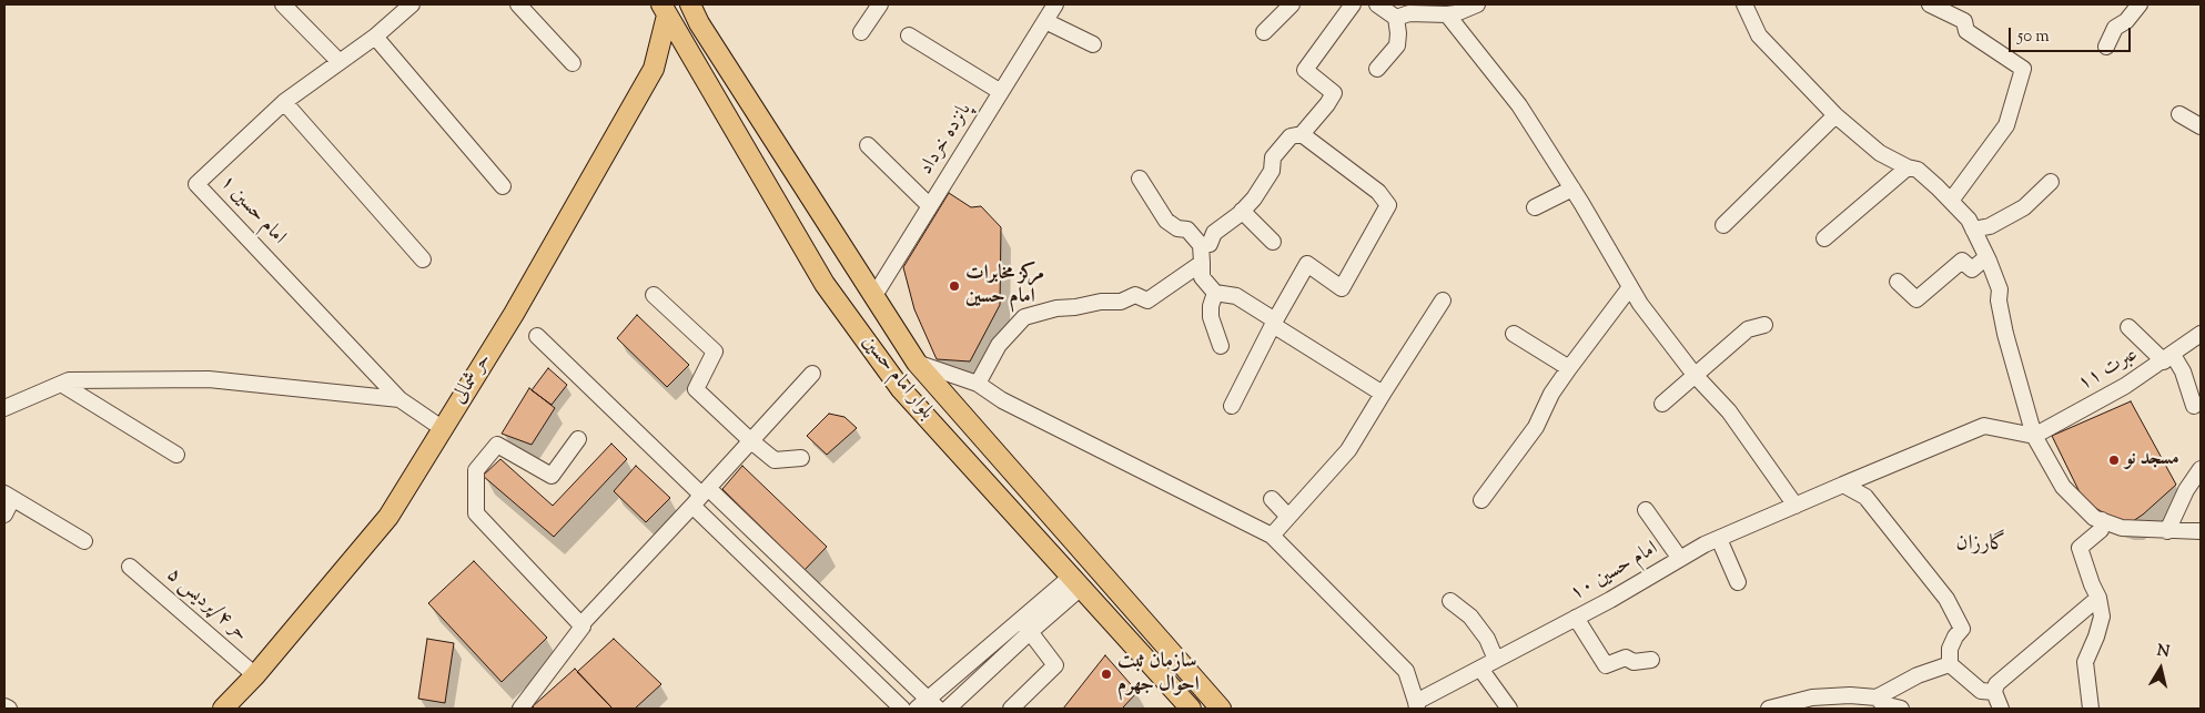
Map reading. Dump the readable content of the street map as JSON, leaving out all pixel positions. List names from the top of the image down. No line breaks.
{"streets":{"main road":["بلوار امام حسین","حر شمالی"],"street":["پانزده خرداد","امام حسین ۱","عبرت ۱۱","امام حسین ۱۰","حر ۴/پردیس ۵"]},"crossings":[["پانزده خرداد","بلوار امام حسین"],["عبرت ۱۱","امام حسین ۱۰"],["بلوار امام حسین","حر شمالی"],["حر شمالی","حر ۴/پردیس ۵"]],"districts":["گارزان"],"places":["مرکز مخابرات امام حسین","مسجد نو","سازمان ثبت احوال جهرم"],"scale_bar":"50 m","north":"top"}
